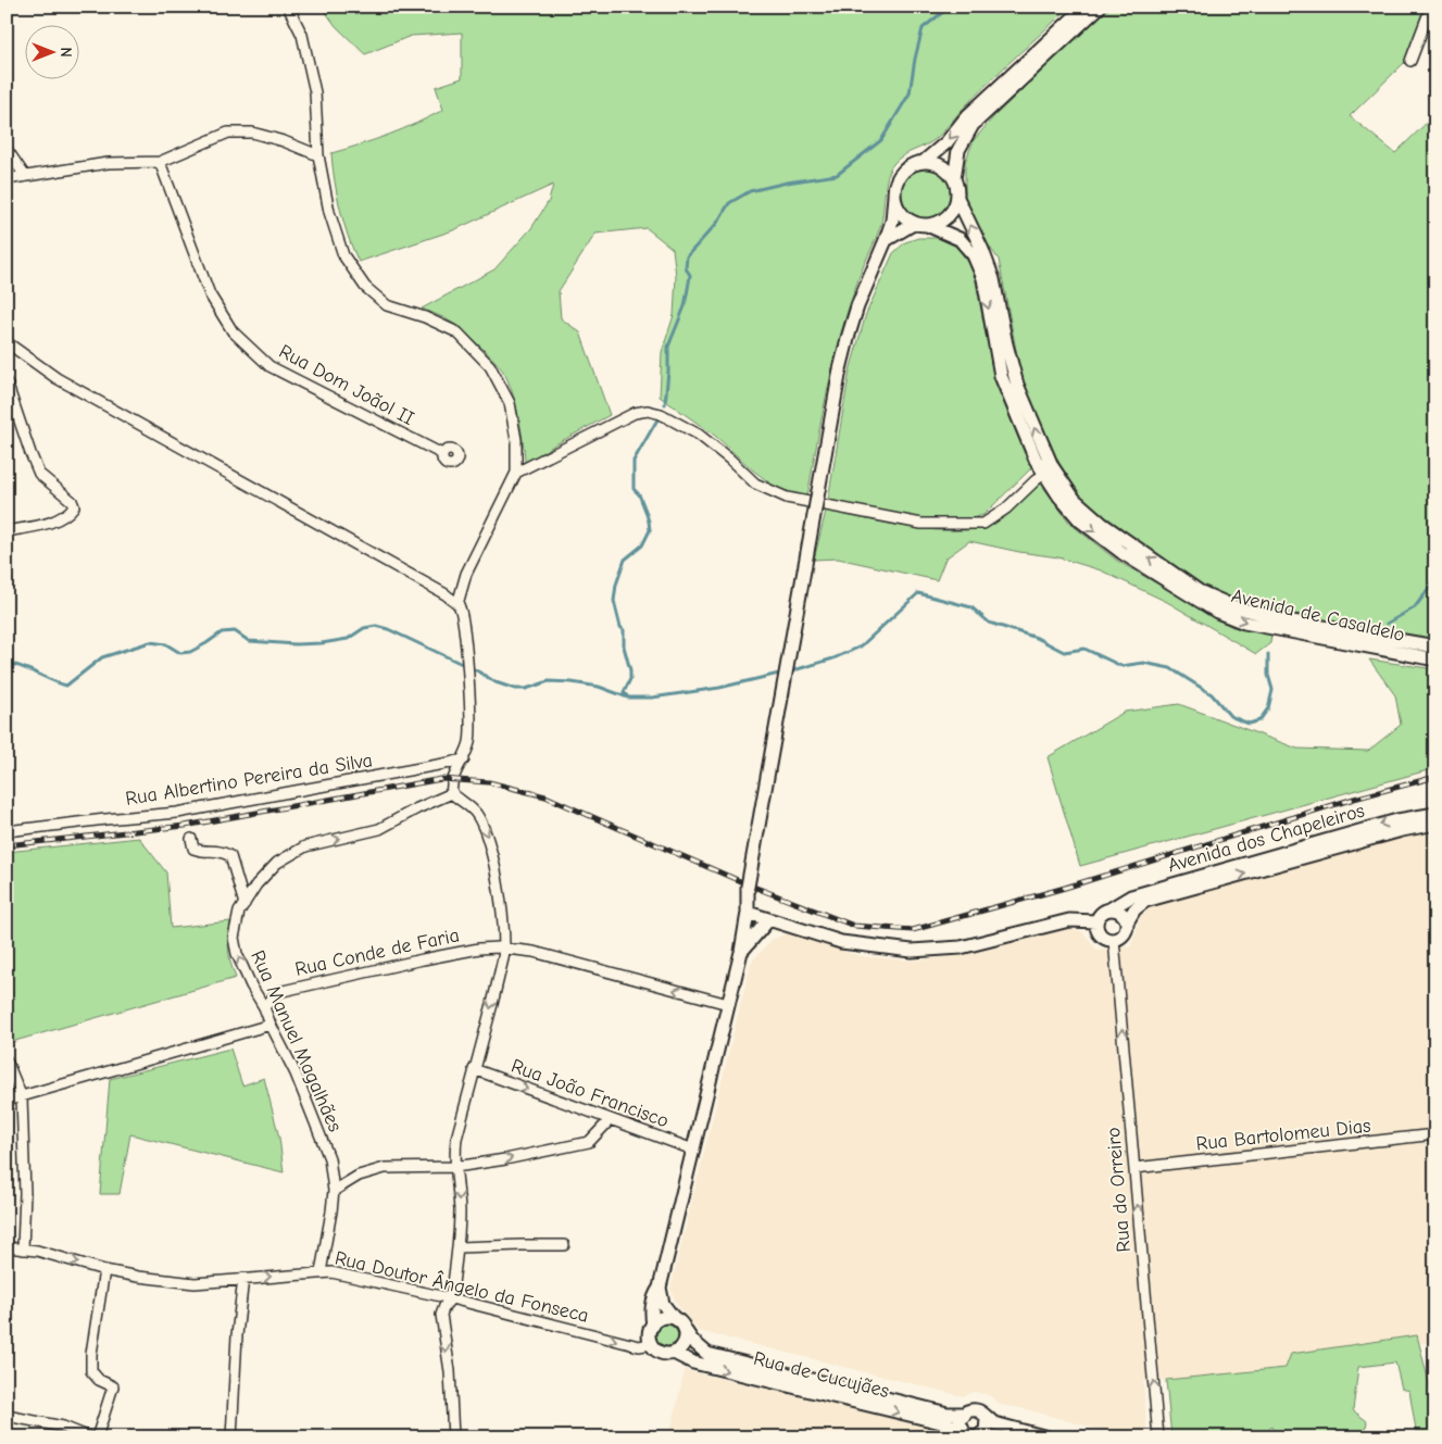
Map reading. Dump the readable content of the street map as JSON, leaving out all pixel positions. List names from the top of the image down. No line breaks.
{"streets":{"street":["Rua Dom Joãol II","Avenida de Casaldelo","Rua Albertino Pereira da Silva","Avenida dos Chapeleiros","Rua Conde de Faria","Rua Manuel Magalhães","Rua João Francisco","Rua Bartolomeu Dias","Rua do Orreiro","Rua Doutor Ângelo da Fonseca","Rua de Cucujães"]},"crossings":[["Avenida dos Chapeleiros","Rua do Orreiro"],["Rua Conde de Faria","Rua Manuel Magalhães"],["Rua Manuel Magalhães","Rua Doutor Ângelo da Fonseca"],["Rua Bartolomeu Dias","Rua do Orreiro"],["Rua Doutor Ângelo da Fonseca","Rua de Cucujães"]],"one_way":["Rua Conde de Faria","Rua Manuel Magalhães","Rua João Francisco","Rua do Orreiro","Rua Doutor Ângelo da Fonseca"],"north":"right"}
